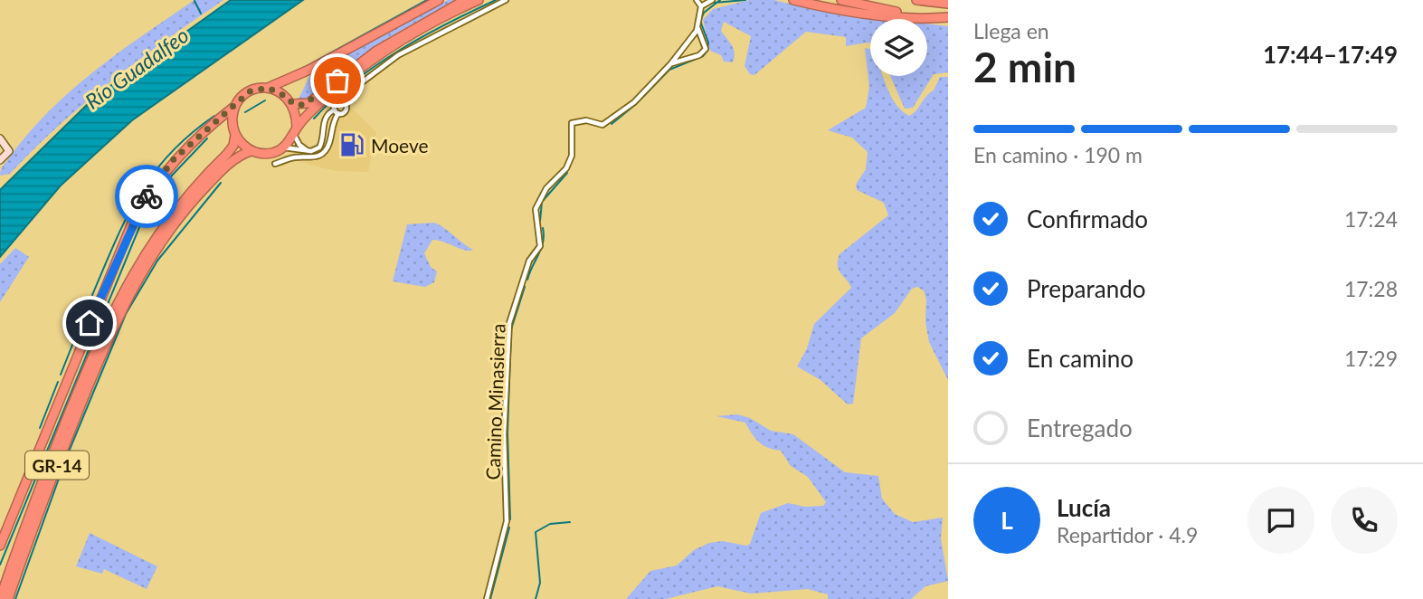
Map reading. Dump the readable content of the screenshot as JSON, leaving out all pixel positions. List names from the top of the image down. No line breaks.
{"streets":{"highway":["GR-14"],"street":["Camino Minasierra"]},"water":["Río Guadalfeo"],"places":{"fuel station":["Moeve"]},"page":{"heading":["2 min","Llega en","17:44–17:49"],"panel":["Lucía","Repartidor · 4.9"],"bar":"En camino · 190 m","list":[["Confirmado","17:24"],["Preparando","17:28"],["En camino","17:29"],"Entregado"],"round":"L"}}
